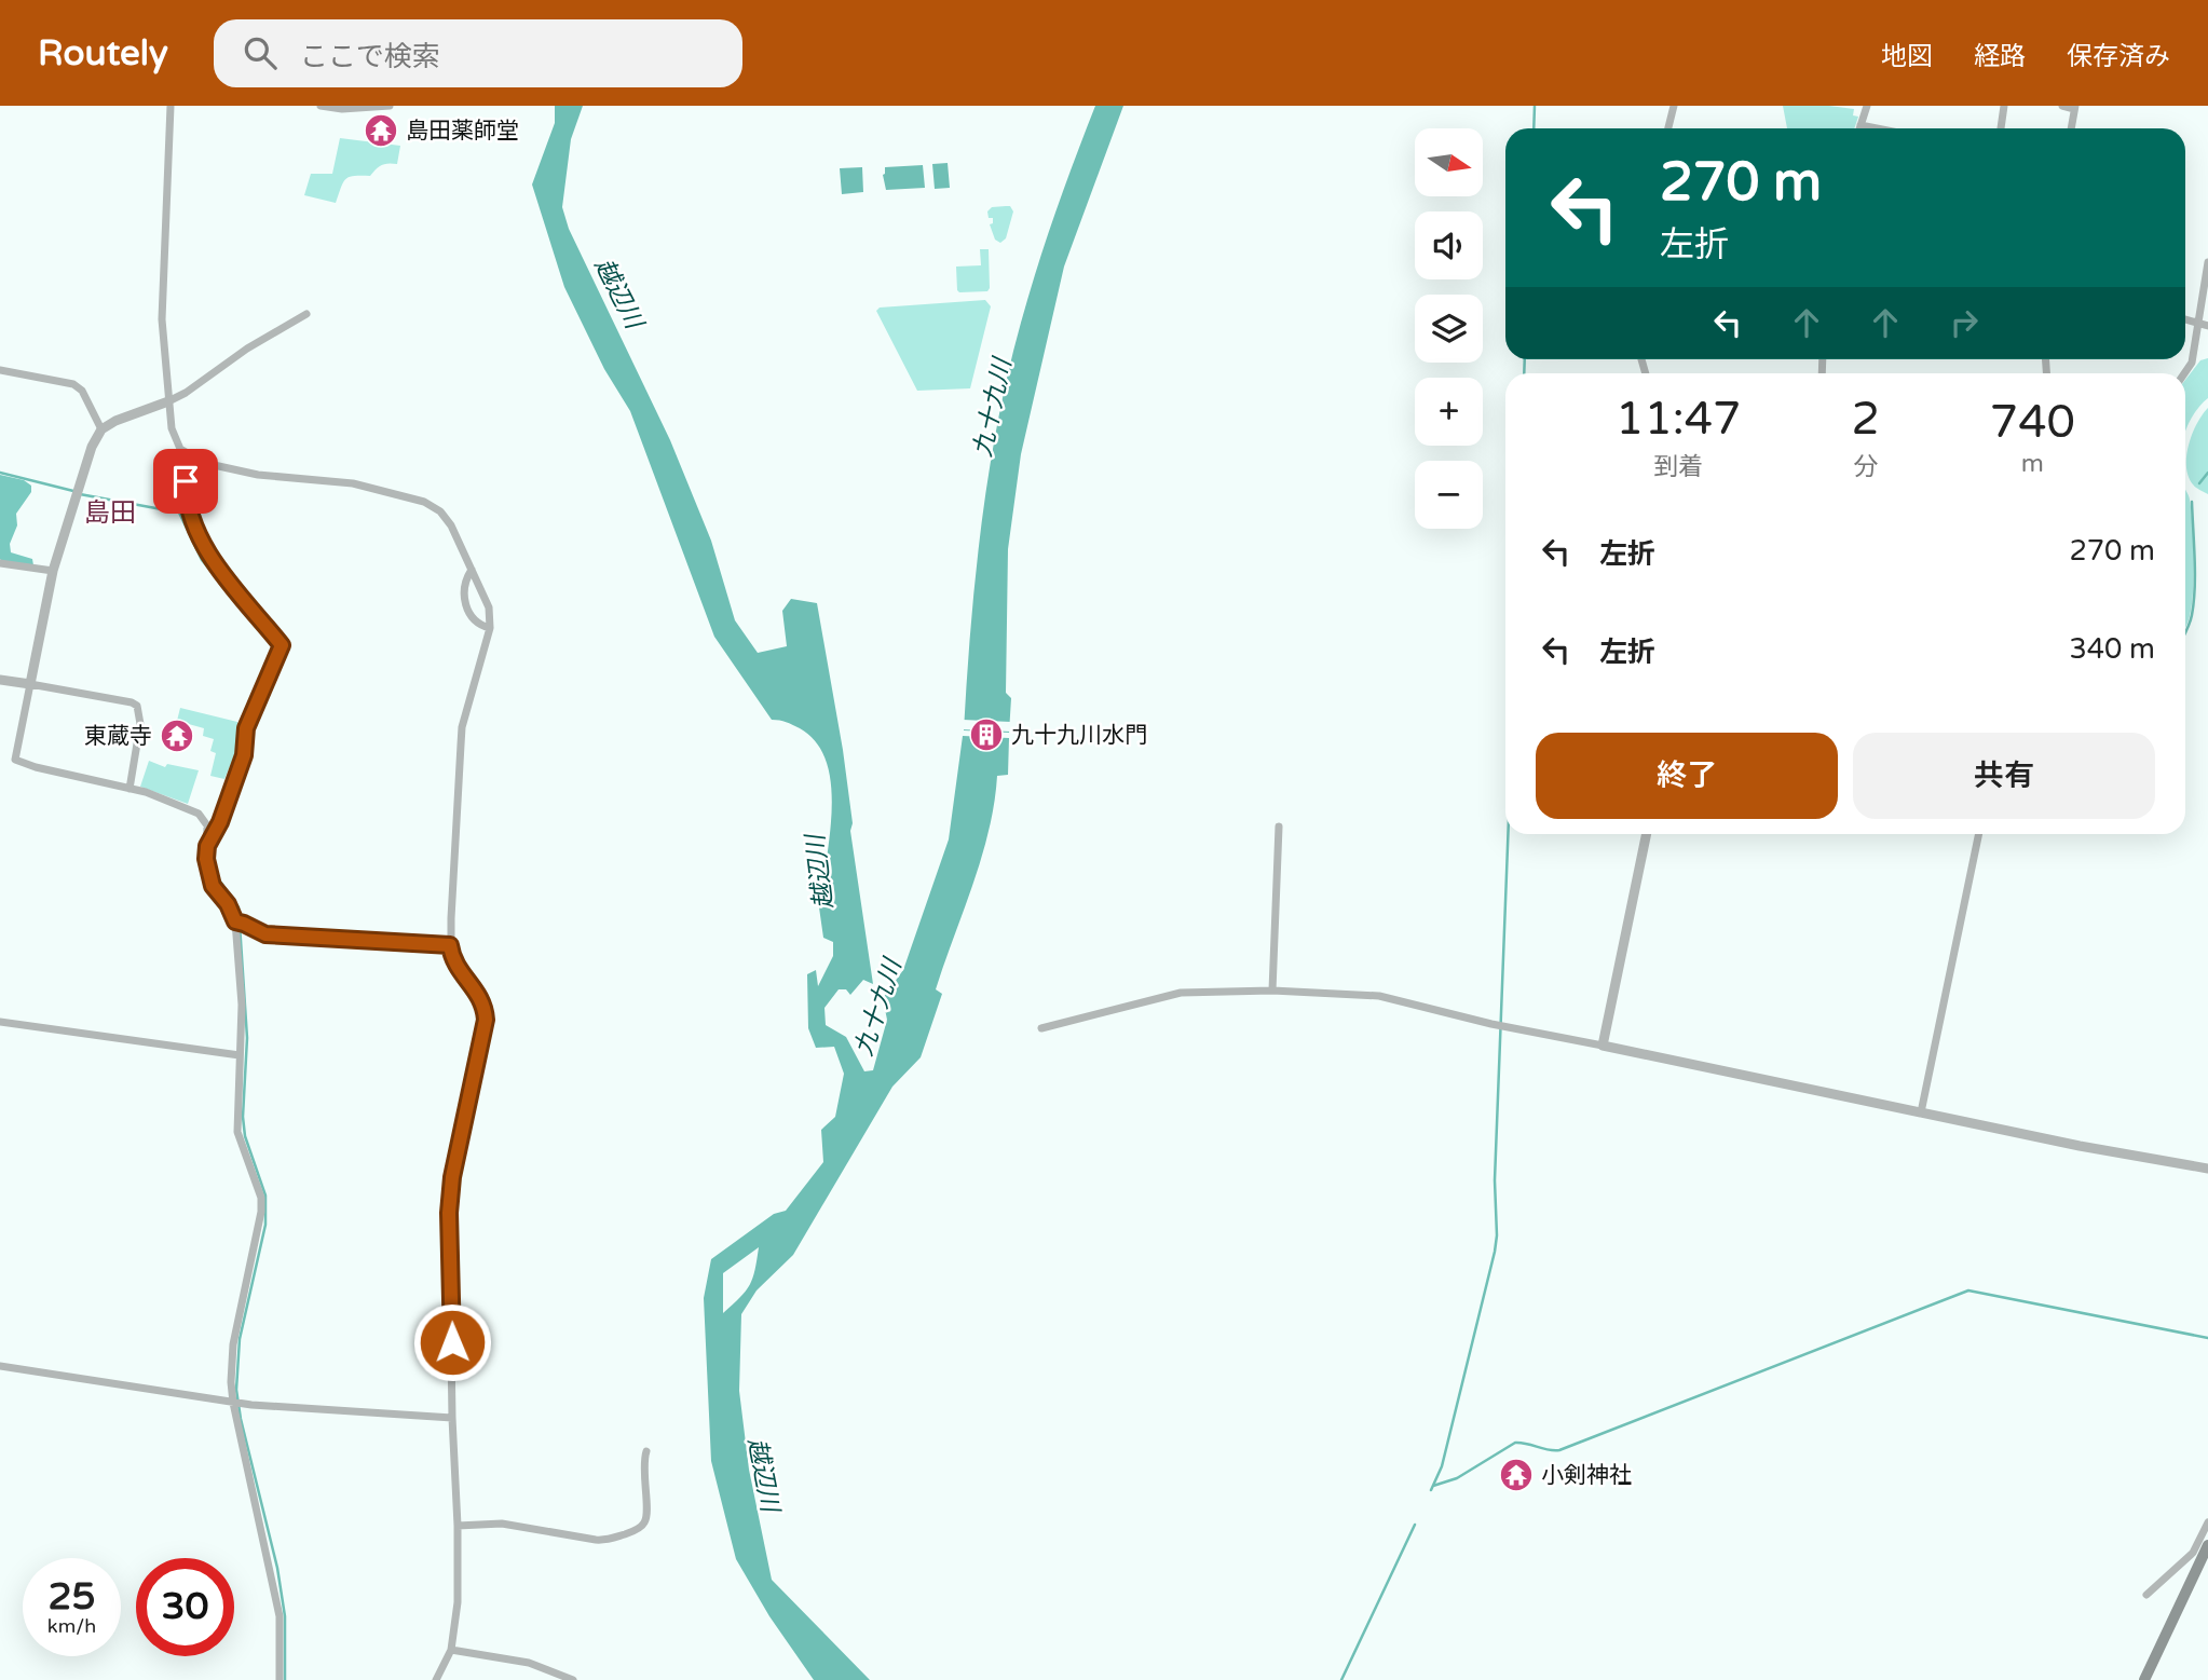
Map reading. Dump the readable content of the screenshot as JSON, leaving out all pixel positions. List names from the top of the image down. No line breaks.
{"districts":["島田"],"water":["越辺川","九十九川"],"places":{"temple":["島田薬師堂","東蔵寺","小剣神社"],"building":["九十九川水門"]},"north":"right","page":{"header":"Routely","search":"ここで検索","nav":["地図","経路","保存済み"],"map_buttons":["+","−"],"turn":["270 m","左折"],"eta":["11:47","到着","2","分","740","m"],"list":[{"name":"左折","value":"270 m"},{"name":"左折","value":"340 m"}],"buttons":["終了","共有"],"speed":"25 km/h","limit":"30"}}
